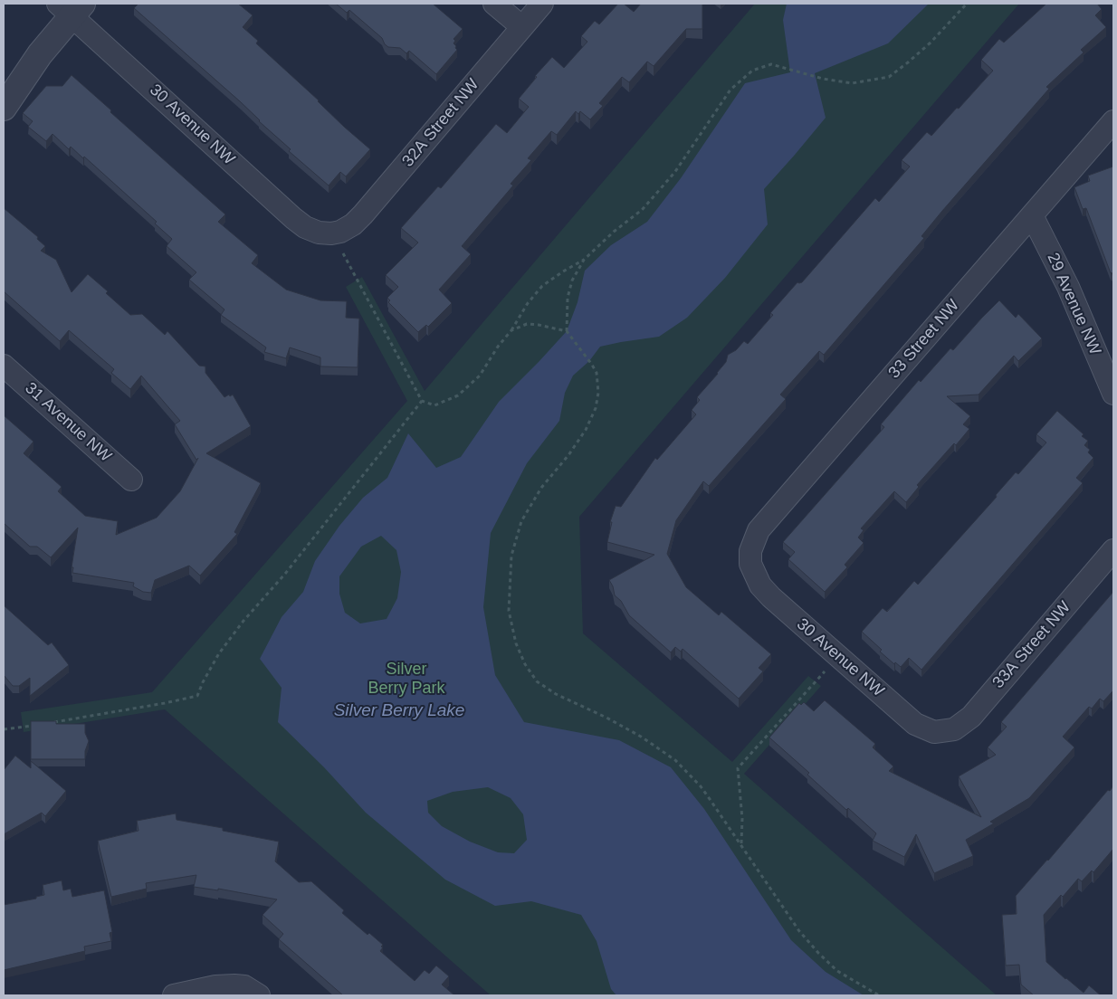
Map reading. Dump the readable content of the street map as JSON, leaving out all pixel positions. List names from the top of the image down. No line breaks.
{"streets":{"street":["32A Street NW","30 Avenue NW","29 Avenue NW","33 Street NW","31 Avenue NW","33A Street NW"]},"crossings":[["32A Street NW","30 Avenue NW"],["30 Avenue NW","33 Street NW"],["30 Avenue NW","33A Street NW"],["29 Avenue NW","33 Street NW"]],"water":["Silver Berry Lake"],"parks":["Silver Berry Park"]}
